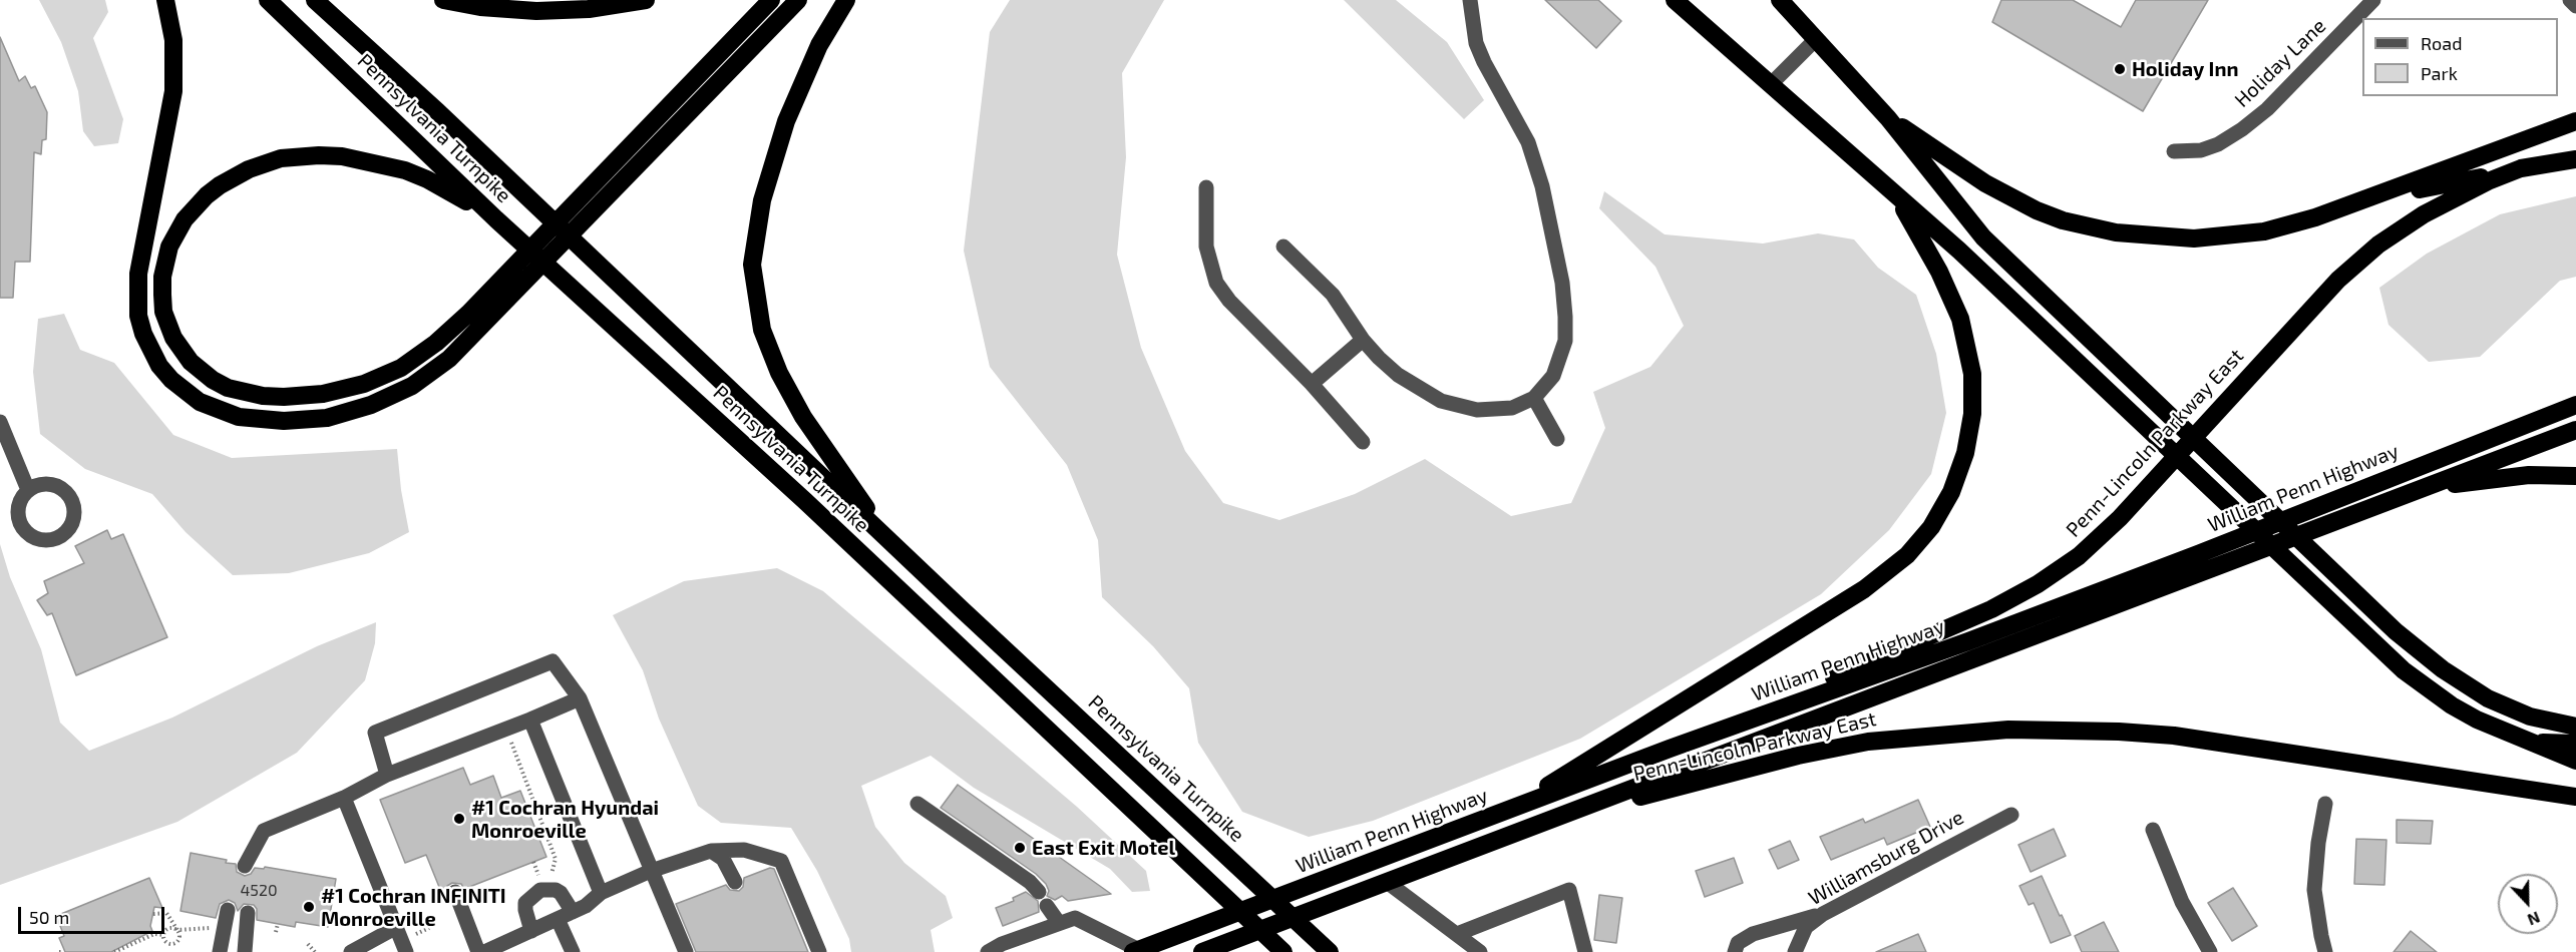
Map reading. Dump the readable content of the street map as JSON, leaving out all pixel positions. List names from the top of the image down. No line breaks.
{"streets":{"highway":["Pennsylvania Turnpike","Penn-Lincoln Parkway East","William Penn Highway"],"street":["Holiday Lane","Williamsburg Drive"]},"crossings":[["Penn-Lincoln Parkway East","William Penn Highway"]],"places":["Holiday Inn","#1 Cochran Hyundai Monroeville","East Exit Motel","#1 Cochran INFINITI Monroeville"],"house_numbers":["4520"],"legend":["Road","Park"],"scale_bar":"50 m","north":"bottom"}
